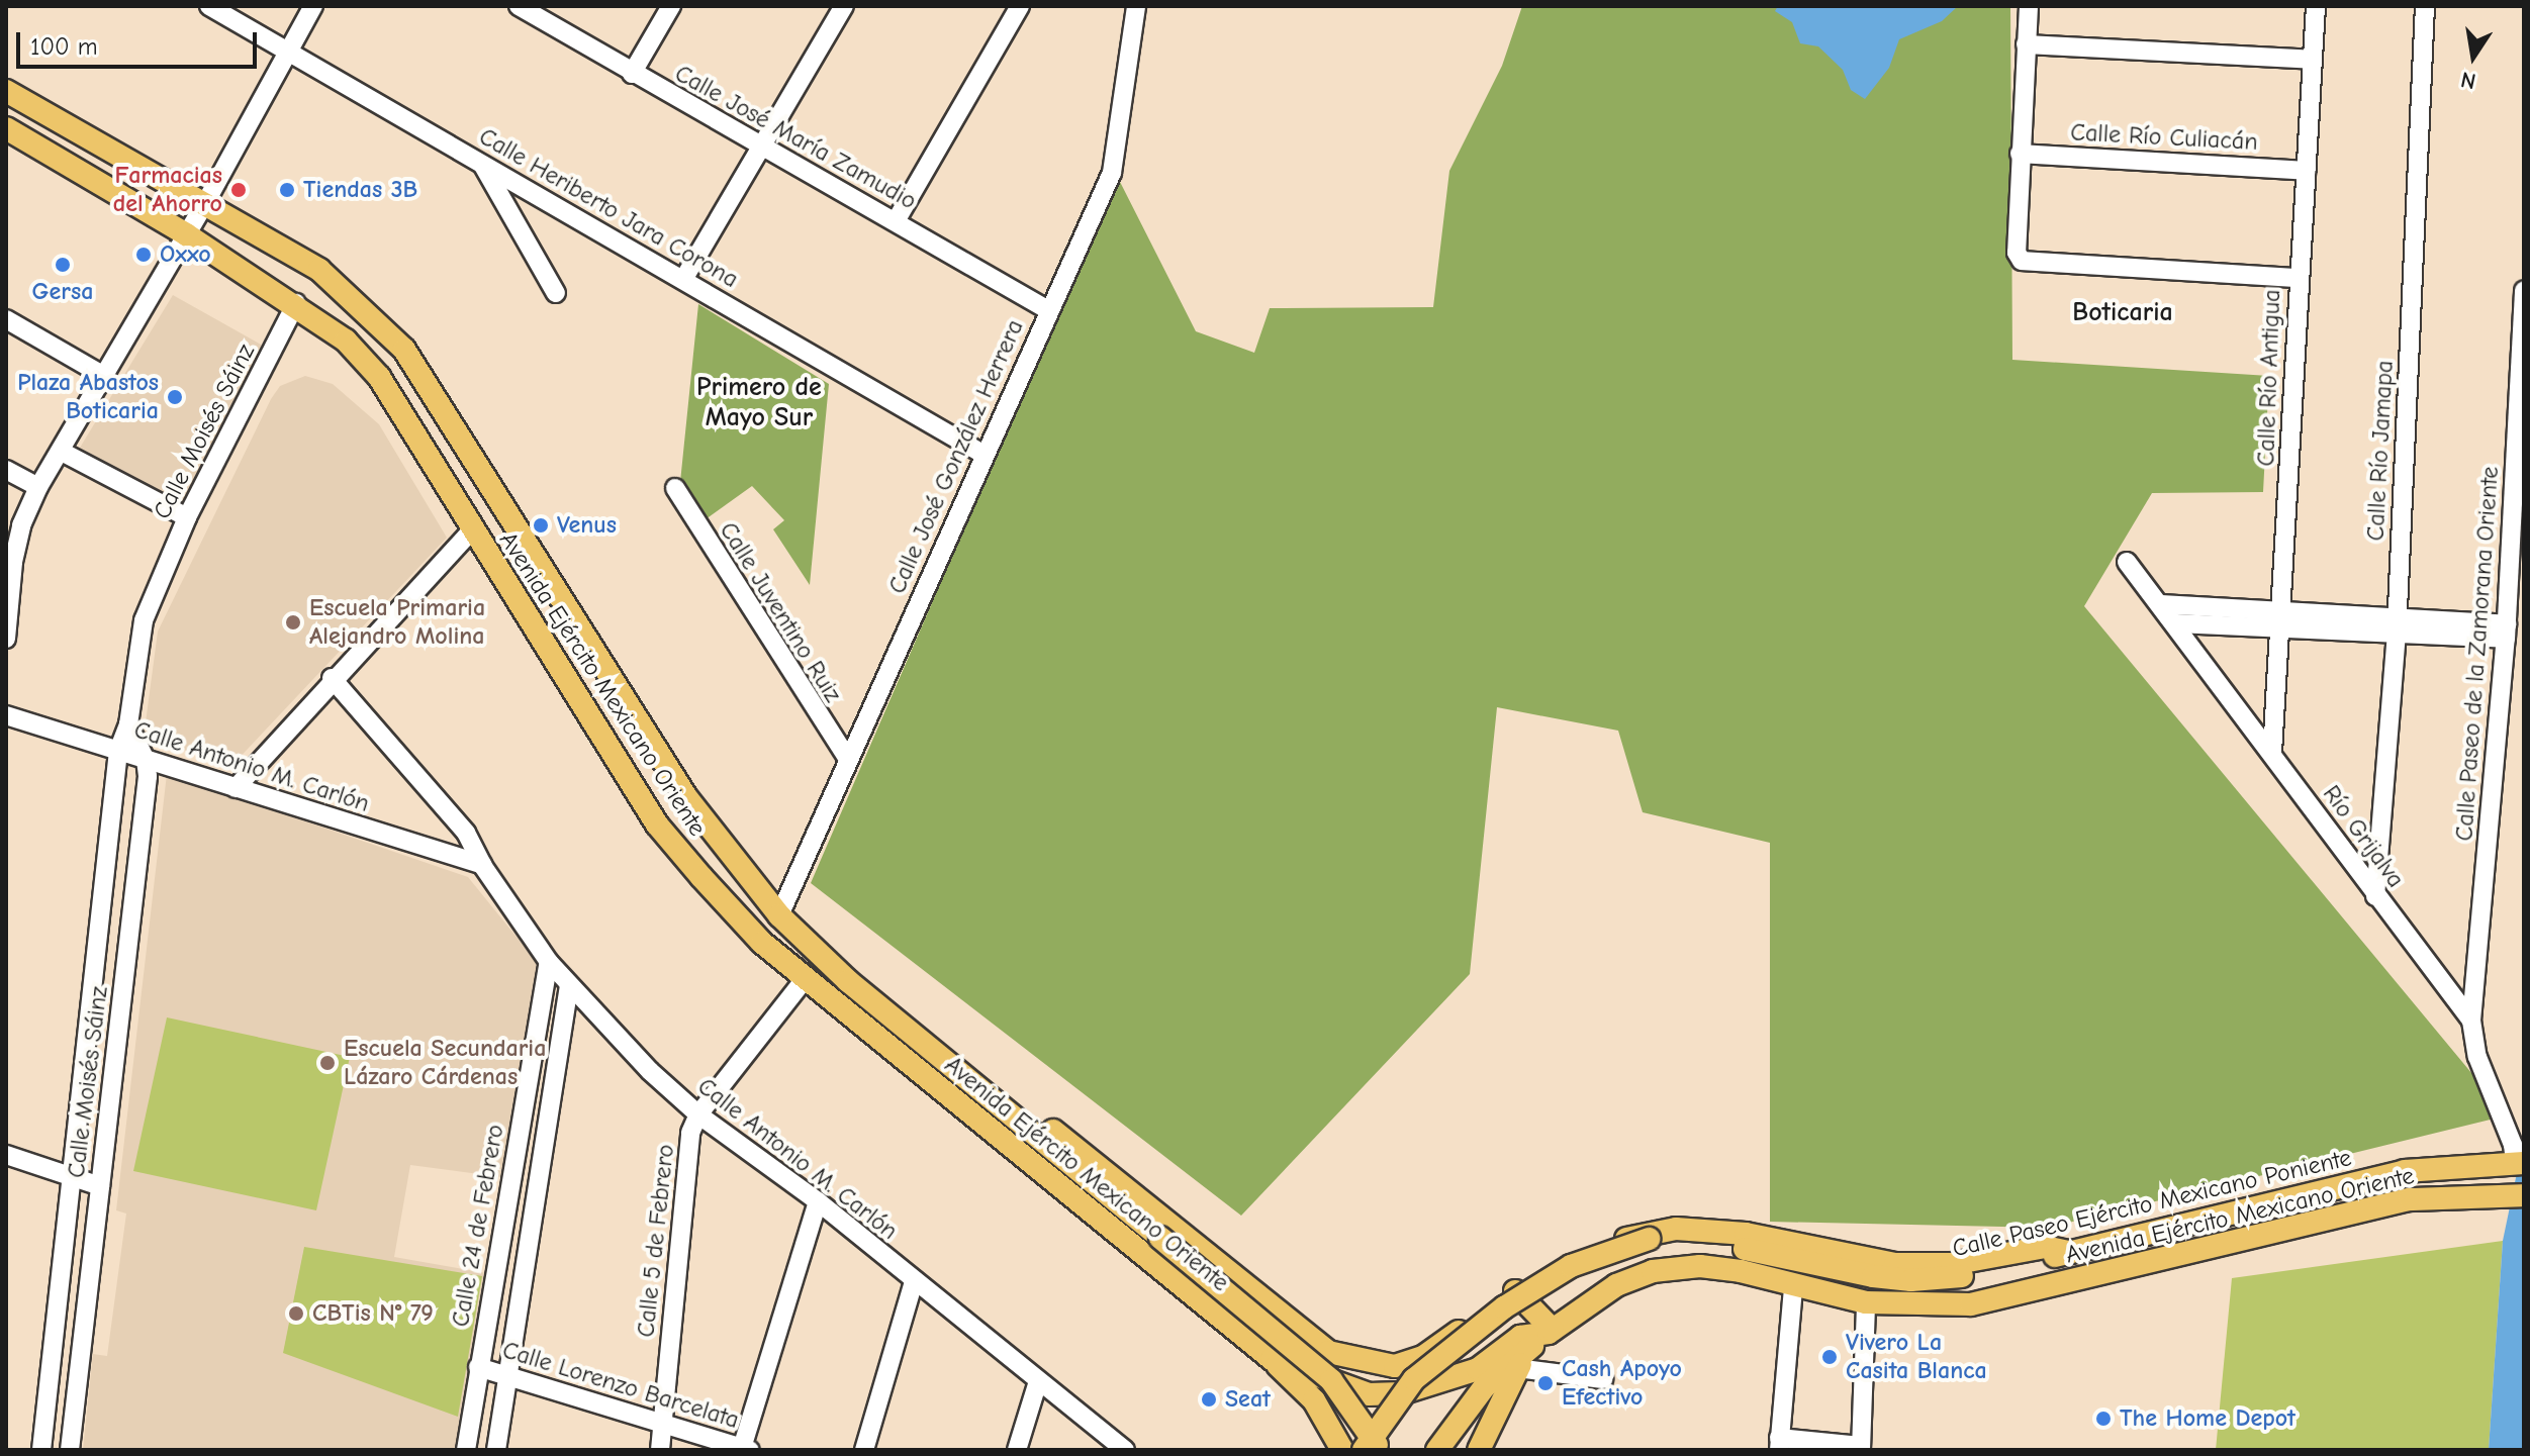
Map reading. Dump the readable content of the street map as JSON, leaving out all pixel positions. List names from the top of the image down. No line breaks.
{"streets":{"main road":["Avenida Ejército Mexicano Oriente","Calle Paseo Ejército Mexicano Poniente"],"street":["Calle José María Zamudio","Calle Río Culiacán","Calle Heriberto Jara Corona","Calle Río Antigua","Calle Moisés Sáinz","Calle Río Jamapa","Calle José González Herrera","Calle Juventino Ruiz","Calle Paseo de la Zamorana Oriente","Calle Antonio M. Carlón","Río Grijalva","Calle 24 de Febrero","Calle 5 de Febrero","Calle Lorenzo Barcelata"]},"crossings":[["Calle José María Zamudio","Calle José González Herrera"],["Calle Río Culiacán","Calle Río Antigua"],["Calle Heriberto Jara Corona","Calle José González Herrera"],["Calle Río Antigua","Río Grijalva"],["Calle Moisés Sáinz","Avenida Ejército Mexicano Oriente"],["Calle Moisés Sáinz","Calle Antonio M. Carlón"],["Calle Río Jamapa","Río Grijalva"],["Calle José González Herrera","Calle Juventino Ruiz"],["Calle José González Herrera","Avenida Ejército Mexicano Oriente"],["Calle Paseo de la Zamorana Oriente","Río Grijalva"],["Avenida Ejército Mexicano Oriente","Calle 5 de Febrero"],["Calle Antonio M. Carlón","Calle 24 de Febrero"],["Calle Antonio M. Carlón","Calle 5 de Febrero"],["Río Grijalva","Calle Paseo Ejército Mexicano Poniente"],["Calle 24 de Febrero","Calle Lorenzo Barcelata"],["Calle 5 de Febrero","Calle Lorenzo Barcelata"]],"districts":["Boticaria","Primero de Mayo Sur"],"places":["Farmacias del Ahorro","Tiendas 3B","Oxxo","Gersa","Plaza Abastos Boticaria","Venus","Escuela Primaria Alejandro Molina","Escuela Secundaria Lázaro Cárdenas","CBTis N° 79","Vivero La Casita Blanca","Cash Apoyo Efectivo","Seat","The Home Depot"],"scale_bar":"100 m","north":"bottom"}
